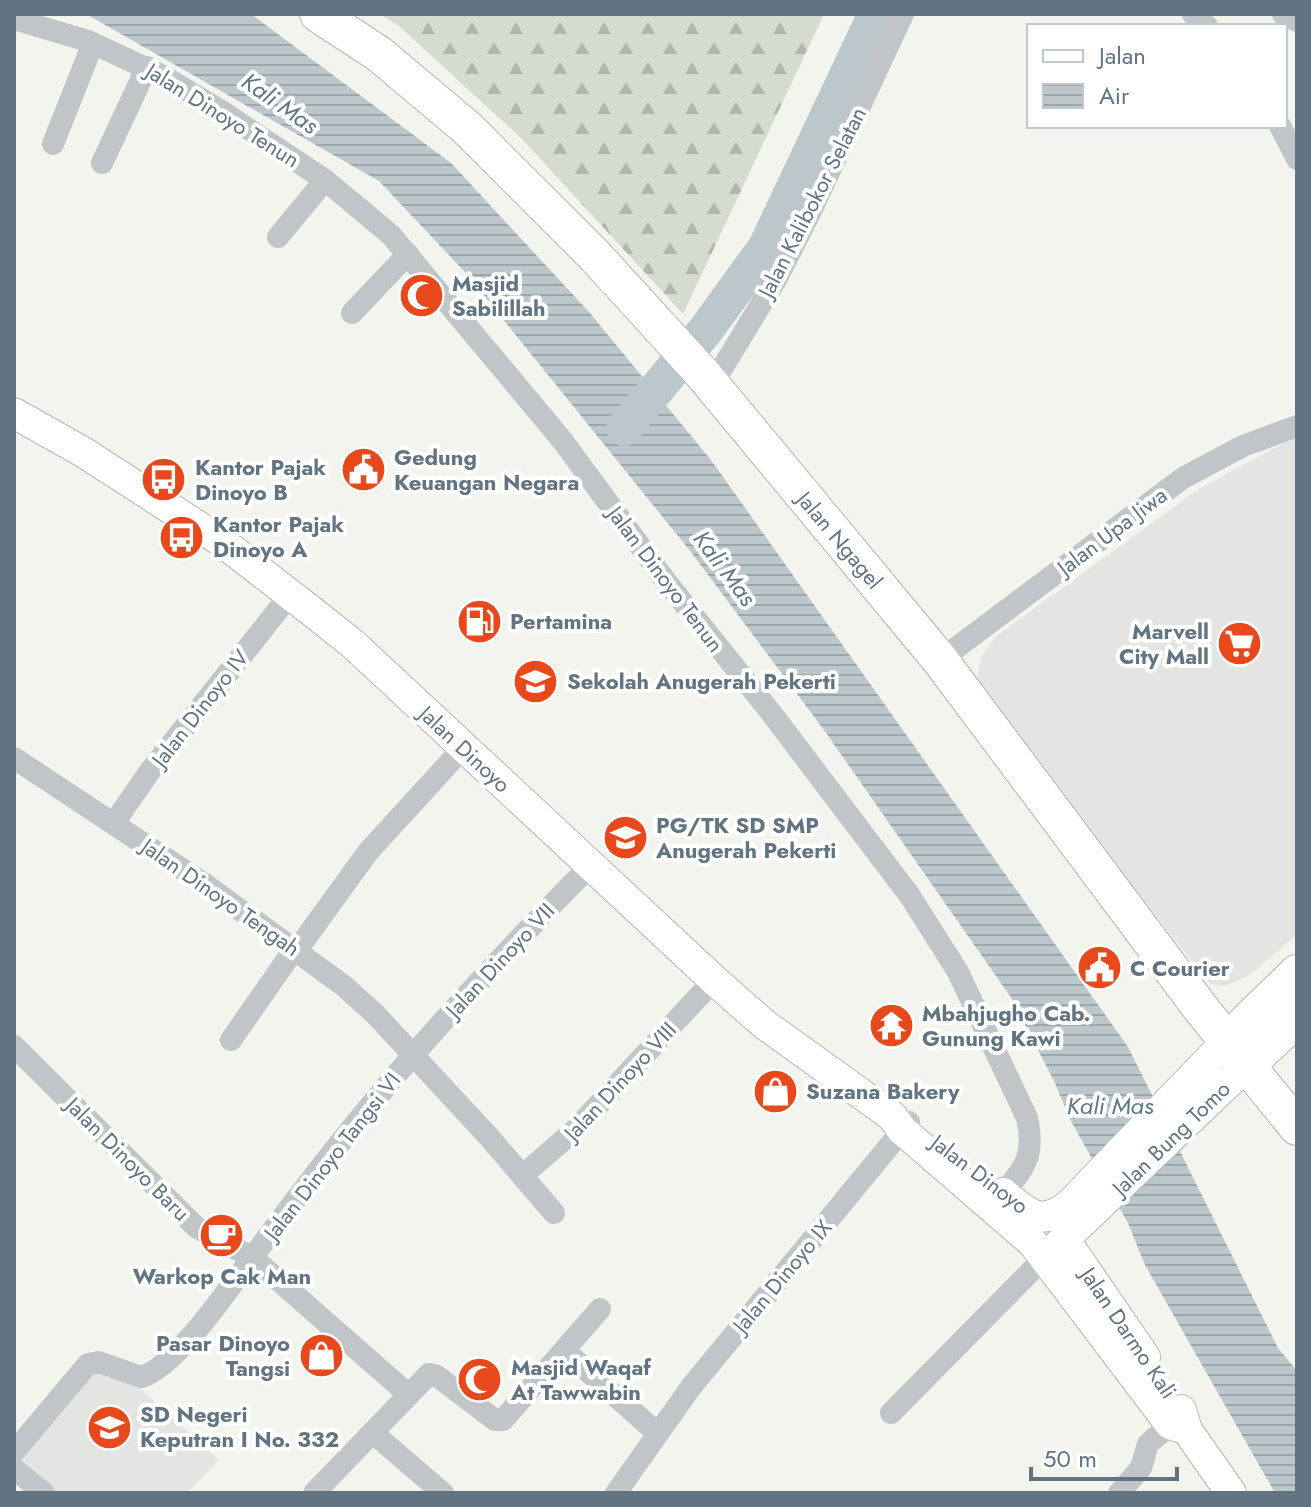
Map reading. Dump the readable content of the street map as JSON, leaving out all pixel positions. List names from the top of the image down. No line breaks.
{"streets":{"highway":["Jalan Ngagel","Jalan Bung Tomo"],"main road":["Jalan Dinoyo","Jalan Darmo Kali"],"street":["Jalan Dinoyo Tenun","Jalan Kalibokor Selatan","Jalan Upa Jiwa","Jalan Dinoyo IV","Jalan Dinoyo Tengah","Jalan Dinoyo VII","Jalan Dinoyo VIII","Jalan Dinoyo Tangsi VI","Jalan Dinoyo Baru","Jalan Dinoyo IX"]},"crossings":[["Jalan Dinoyo Tenun","Jalan Dinoyo"],["Jalan Kalibokor Selatan","Jalan Ngagel"],["Jalan Upa Jiwa","Jalan Ngagel"],["Jalan Ngagel","Jalan Bung Tomo"],["Jalan Dinoyo IV","Jalan Dinoyo"],["Jalan Dinoyo IV","Jalan Dinoyo Tengah"],["Jalan Dinoyo","Jalan Dinoyo VII"],["Jalan Dinoyo","Jalan Dinoyo VIII"],["Jalan Dinoyo","Jalan Bung Tomo"],["Jalan Dinoyo","Jalan Dinoyo IX"],["Jalan Dinoyo","Jalan Darmo Kali"],["Jalan Dinoyo Tengah","Jalan Dinoyo VII"],["Jalan Dinoyo Tengah","Jalan Dinoyo VIII"],["Jalan Dinoyo Tengah","Jalan Dinoyo Tangsi VI"],["Jalan Dinoyo VII","Jalan Dinoyo Tangsi VI"],["Jalan Bung Tomo","Jalan Darmo Kali"],["Jalan Dinoyo Tangsi VI","Jalan Dinoyo Baru"]],"water":["Kali Mas"],"places":{"mosque":["Masjid Sabilillah","Masjid Waqaf At Tawwabin"],"public building":["Gedung Keuangan Negara","C Courier"],"bus stop":["Kantor Pajak Dinoyo B","Kantor Pajak Dinoyo A"],"fuel station":["Pertamina"],"supermarket":["Marvell City Mall"],"school or university":["Sekolah Anugerah Pekerti","PG/TK SD SMP Anugerah Pekerti","SD Negeri Keputran I No. 332"],"temple":["Mbahjugho Cab. Gunung Kawi"],"shop":["Suzana Bakery","Pasar Dinoyo Tangsi"],"cafe":["Warkop Cak Man"]},"legend":["Jalan","Air"],"scale_bar":"50 m"}
